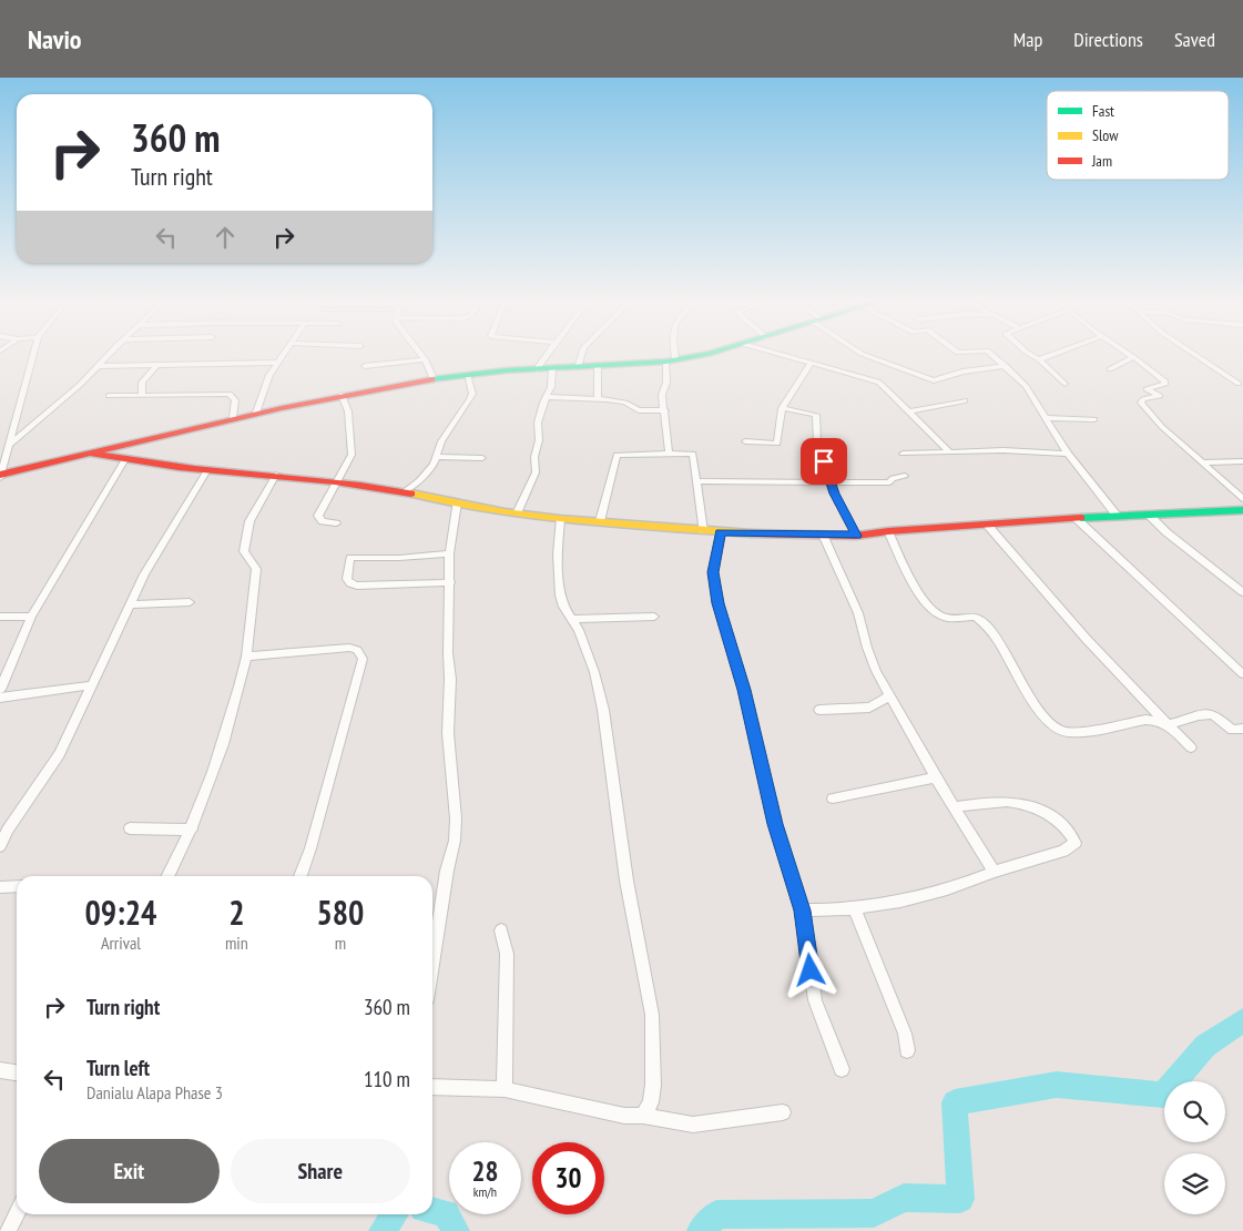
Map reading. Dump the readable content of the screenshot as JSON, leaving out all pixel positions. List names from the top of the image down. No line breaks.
{"legend":["Fast","Slow","Jam"],"page":{"header":"Navio","nav":["Map","Directions","Saved"],"turn":["360 m","Turn right"],"eta":["09:24","Arrival","2","min","580","m"],"list":[{"name":"Turn right","value":"360 m"},{"name":"Turn left","note":"Danialu Alapa Phase 3","value":"110 m"}],"buttons":["Exit","Share"],"speed":"28 km/h","limit":"30"}}
